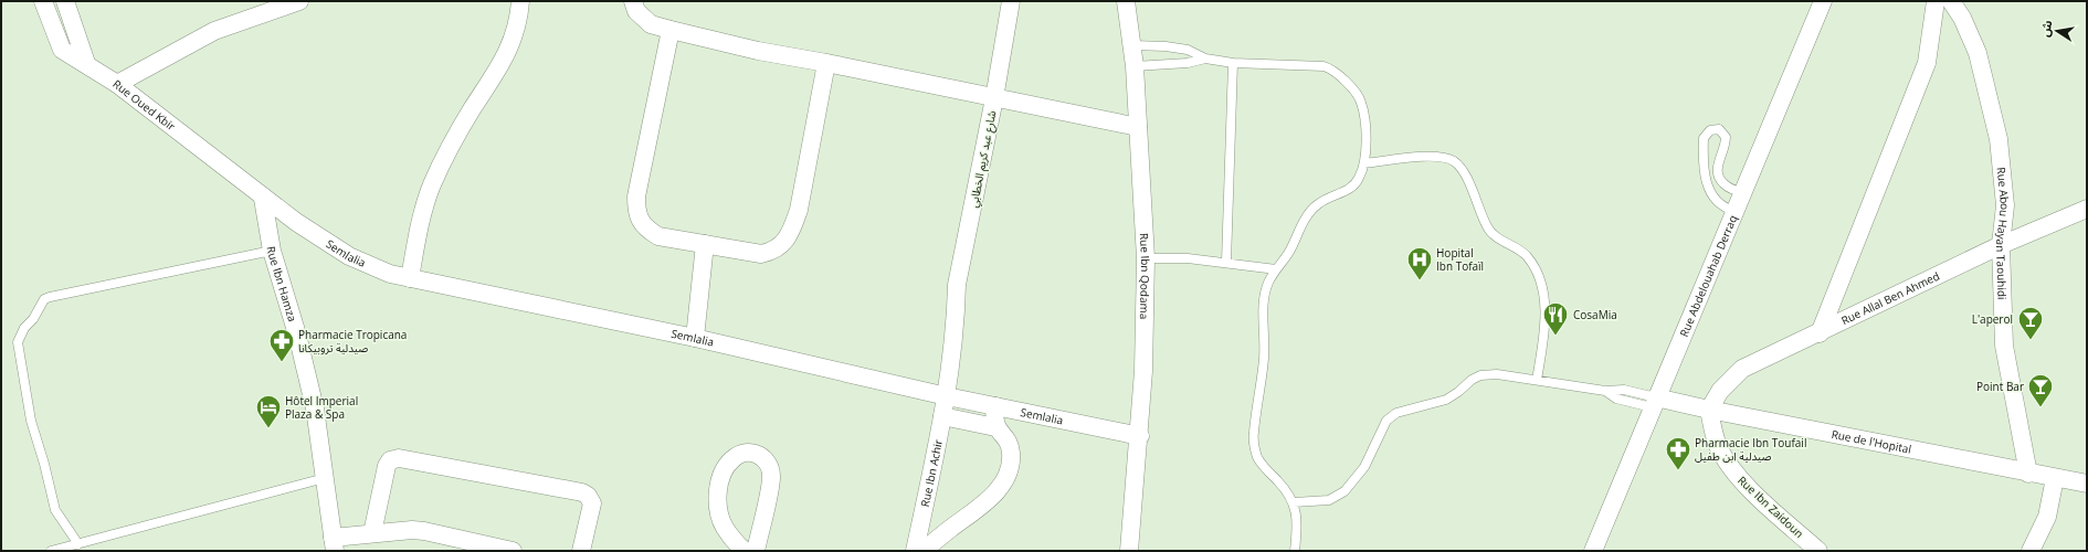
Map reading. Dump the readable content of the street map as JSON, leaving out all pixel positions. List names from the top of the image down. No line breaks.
{"streets":{"street":["Rue Oued Kbir","شارع عبد كريم الخطابي","Rue Abou Hayan Taouhidi","Semlalia","Rue Ibn Qodama","Rue Abdelouahab Derraq","Rue Ibn Hamza","Rue Allal Ben Ahmed","Rue de l'Hopital","Rue Ibn Achir","Rue Ibn Zaidoun"]},"crossings":[["Rue Oued Kbir","Semlalia"],["Rue Oued Kbir","Rue Ibn Hamza"],["شارع عبد كريم الخطابي","Semlalia"],["شارع عبد كريم الخطابي","Rue Ibn Achir"],["Rue Abou Hayan Taouhidi","Rue Allal Ben Ahmed"],["Rue Abou Hayan Taouhidi","Rue de l'Hopital"],["Semlalia","Rue Ibn Qodama"],["Semlalia","Rue Ibn Hamza"],["Semlalia","Rue Ibn Achir"],["Rue Abdelouahab Derraq","Rue de l'Hopital"],["Rue Allal Ben Ahmed","Rue de l'Hopital"],["Rue Allal Ben Ahmed","Rue Ibn Zaidoun"],["Rue de l'Hopital","Rue Ibn Zaidoun"]],"places":{"hospital":["Hopital Ibn Tofaïl"],"restaurant":["CosaMia"],"bar":["L'aperol","Point Bar"],"pharmacy":["Pharmacie Tropicana صيدلية تروبيكانا","Pharmacie Ibn Toufail صيدلية ابن طفيل"],"hotel":["Hôtel Imperial Plaza & Spa"]},"north":"left"}
